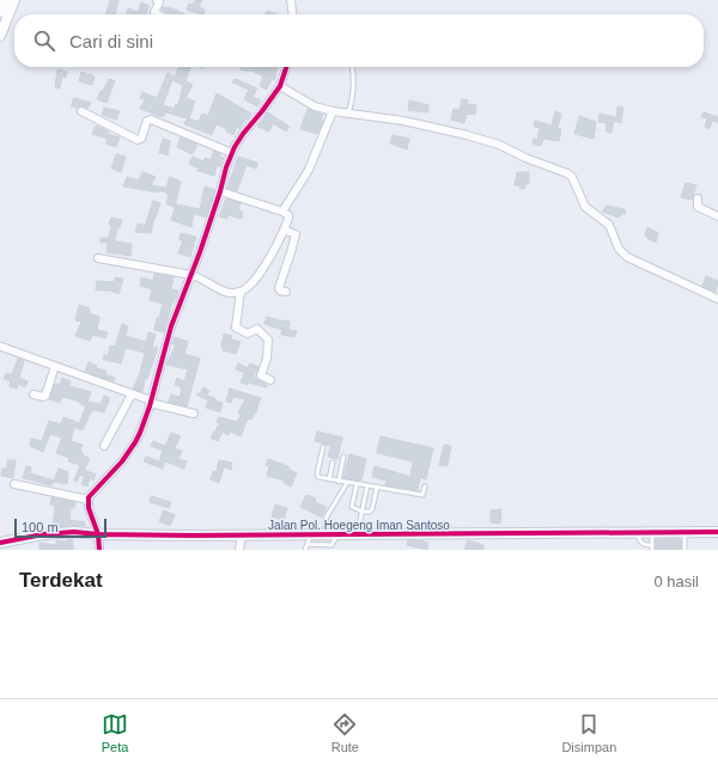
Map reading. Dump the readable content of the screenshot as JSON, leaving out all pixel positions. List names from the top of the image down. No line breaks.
{"streets":{"street":["Jalan Pol. Hoegeng Iman Santoso"]},"scale_bar":"100 m","page":{"search":"Cari di sini","scale":"100 m","heading":["Terdekat","0 hasil"],"nav":["Peta","Rute","Disimpan"]}}
